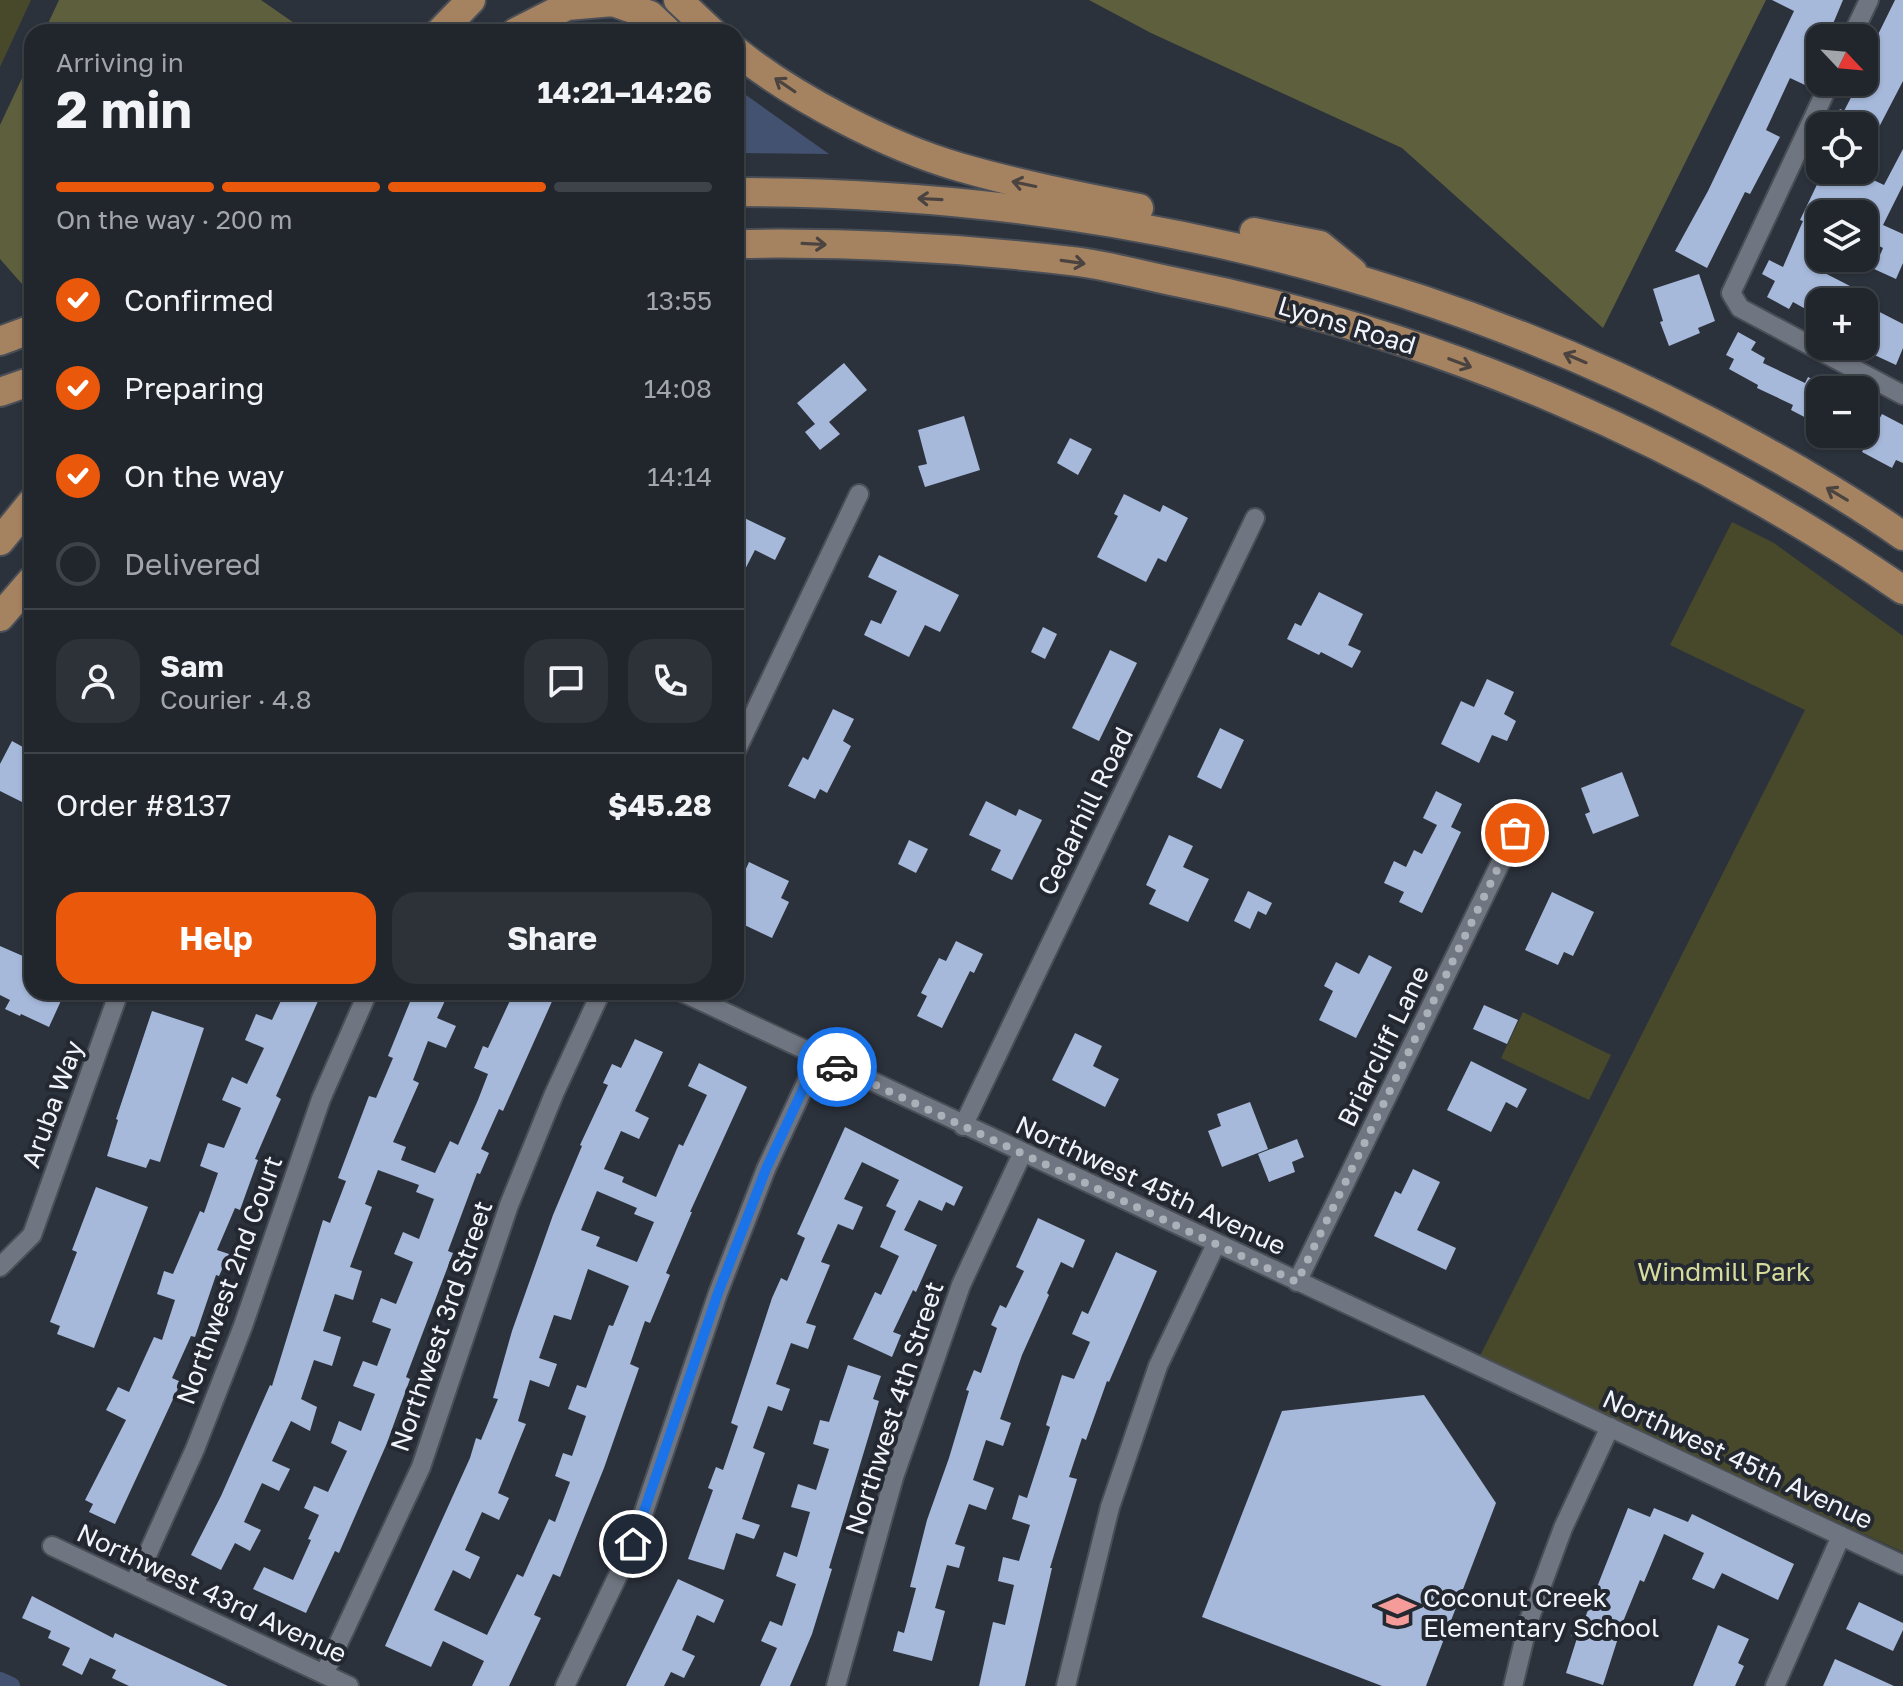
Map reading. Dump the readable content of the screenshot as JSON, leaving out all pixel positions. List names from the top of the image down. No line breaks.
{"streets":{"main road":["Lyons Road"],"street":["Cedarhill Road","Briarcliff Lane","Aruba Way","Northwest 45th Avenue","Northwest 2nd Court","Northwest 3rd Street","Northwest 4th Street","Northwest 43rd Avenue"]},"crossings":[["Cedarhill Road","Northwest 45th Avenue"],["Briarcliff Lane","Northwest 45th Avenue"],["Northwest 45th Avenue","Northwest 4th Street"],["Northwest 2nd Court","Northwest 43rd Avenue"],["Northwest 3rd Street","Northwest 43rd Avenue"]],"parks":["Windmill Park"],"places":{"school or university":["Coconut Creek Elementary School"]},"north":"bottom right","page":{"map_buttons":["+","−"],"heading":["2 min","Arriving in","14:21–14:26"],"panel":["Sam","Courier · 4.8","Order #8137","$45.28"],"bar":"On the way · 200 m","list":[["Confirmed","13:55"],["Preparing","14:08"],["On the way","14:14"],"Delivered"],"buttons":["Help","Share"]}}
